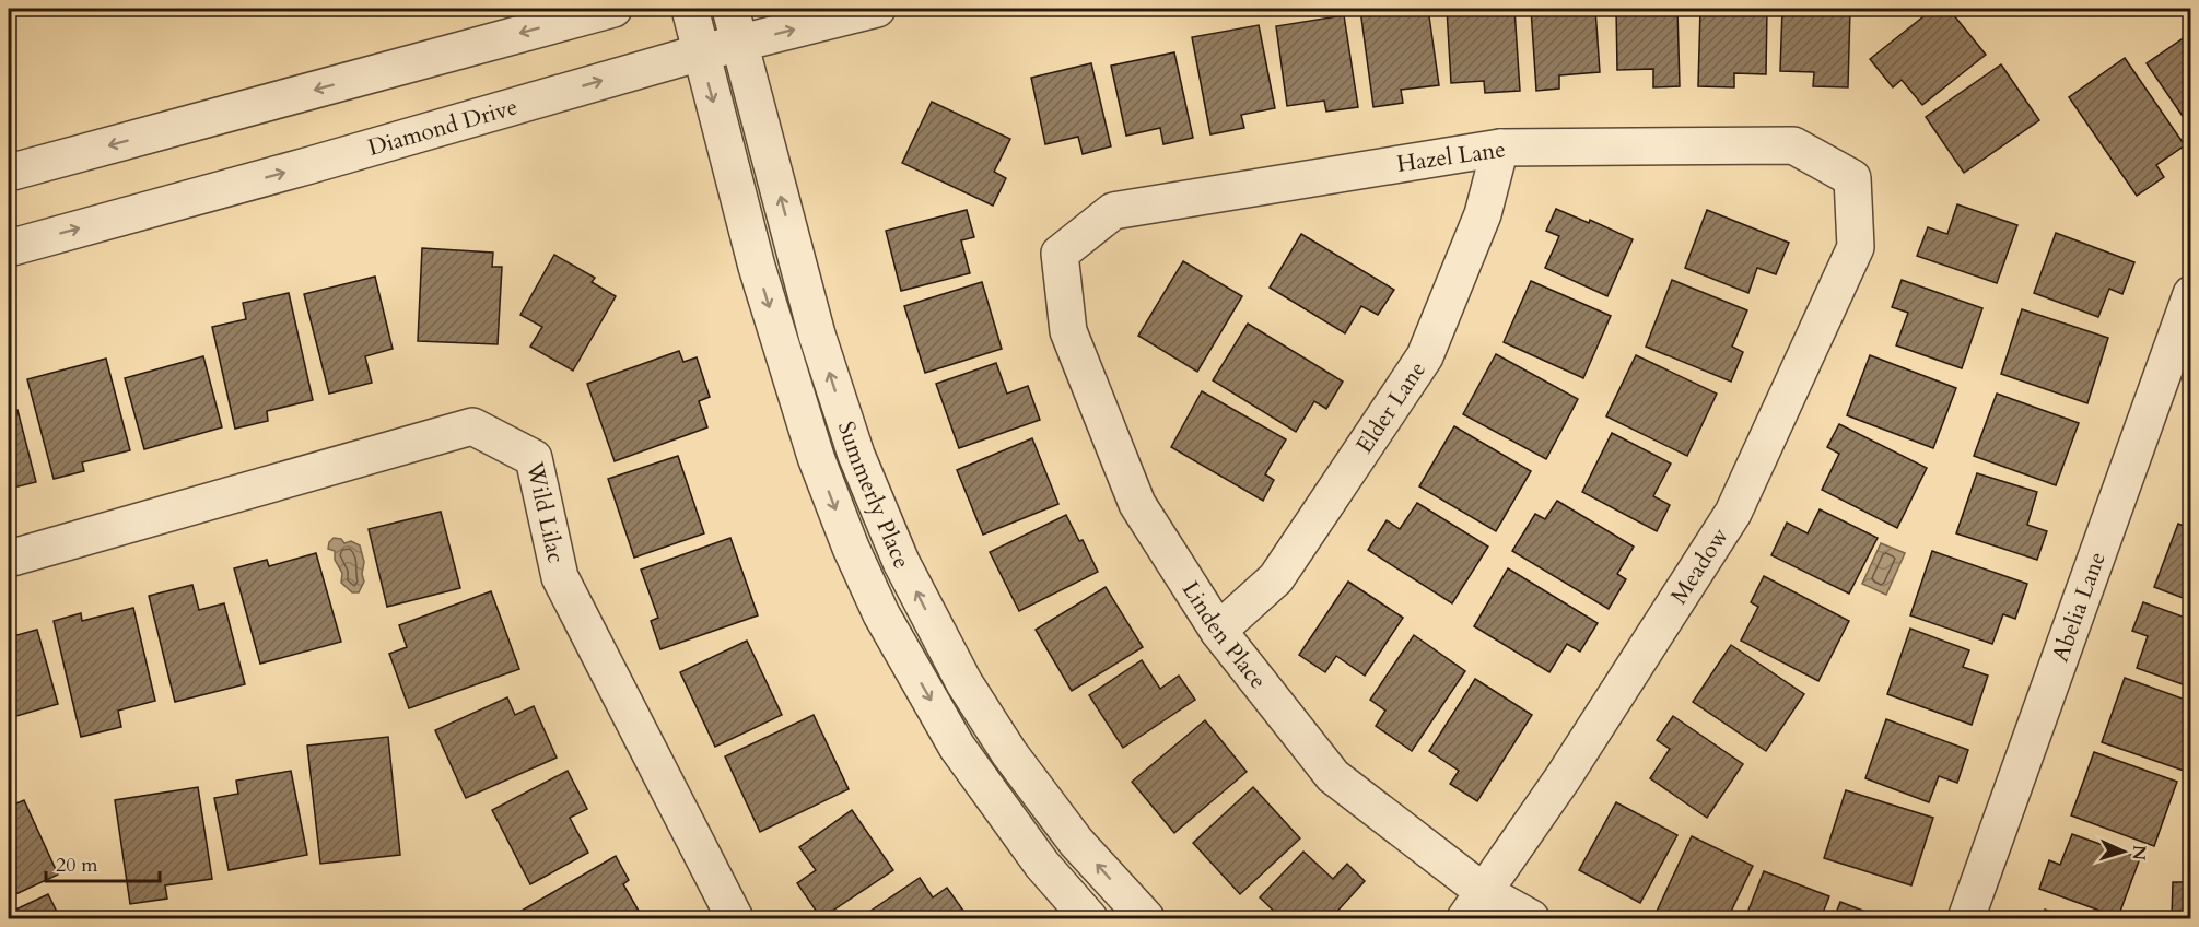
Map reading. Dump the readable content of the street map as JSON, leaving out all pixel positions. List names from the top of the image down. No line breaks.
{"streets":{"street":["Diamond Drive","Hazel Lane","Elder Lane","Summerly Place","Wild Lilac","Meadow","Abelia Lane","Linden Place"]},"crossings":[["Diamond Drive","Summerly Place"],["Hazel Lane","Elder Lane"],["Hazel Lane","Meadow"],["Hazel Lane","Linden Place"],["Elder Lane","Linden Place"],["Meadow","Linden Place"]],"scale_bar":"20 m","north":"right"}
